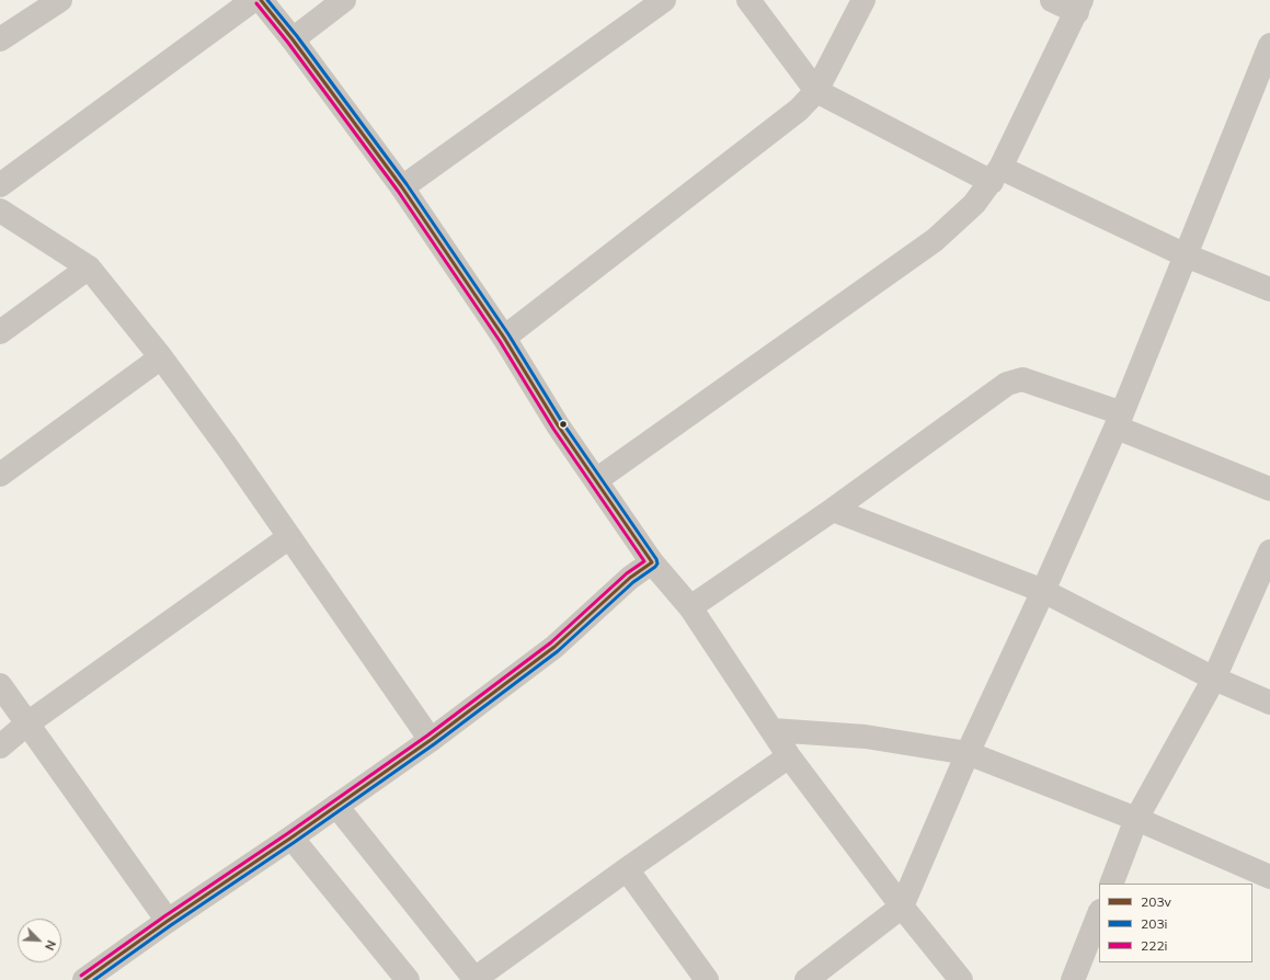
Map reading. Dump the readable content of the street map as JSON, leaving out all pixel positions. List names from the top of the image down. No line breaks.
{"lines":["transit line 203v","transit line 203i","transit line 222i"],"legend":["203v","203i","222i"],"north":"bottom right"}
